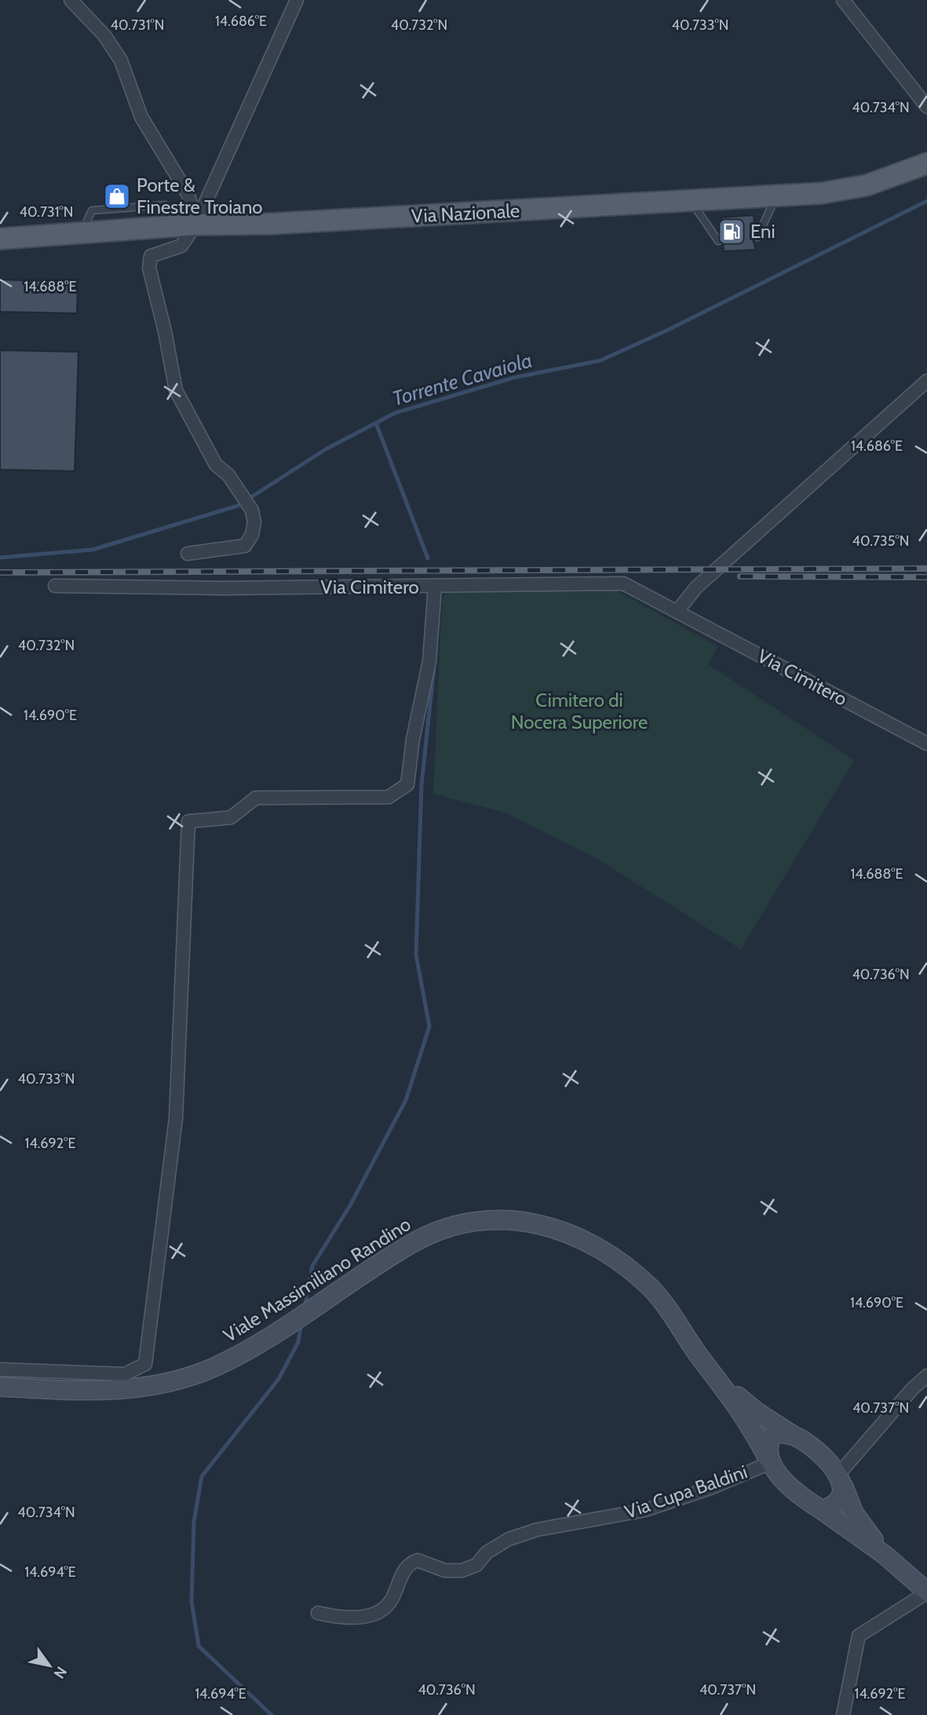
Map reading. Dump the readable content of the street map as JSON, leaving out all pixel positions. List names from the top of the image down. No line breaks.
{"streets":{"main road":["Via Nazionale"],"street":["Via Cimitero","Viale Massimiliano Randino","Via Cupa Baldini"]},"water":["Torrente Cavaiola"],"parks":["Cimitero di Nocera Superiore"],"places":{"shop":["Porte & Finestre Troiano"],"fuel station":["Eni"]},"north":"bottom right","coordinates":["14.686°E","40.732°N","40.731°N","40.733°N","40.734°N","14.688°E","40.735°N","14.690°E","40.736°N","14.692°E","40.737°N","14.694°E"]}
